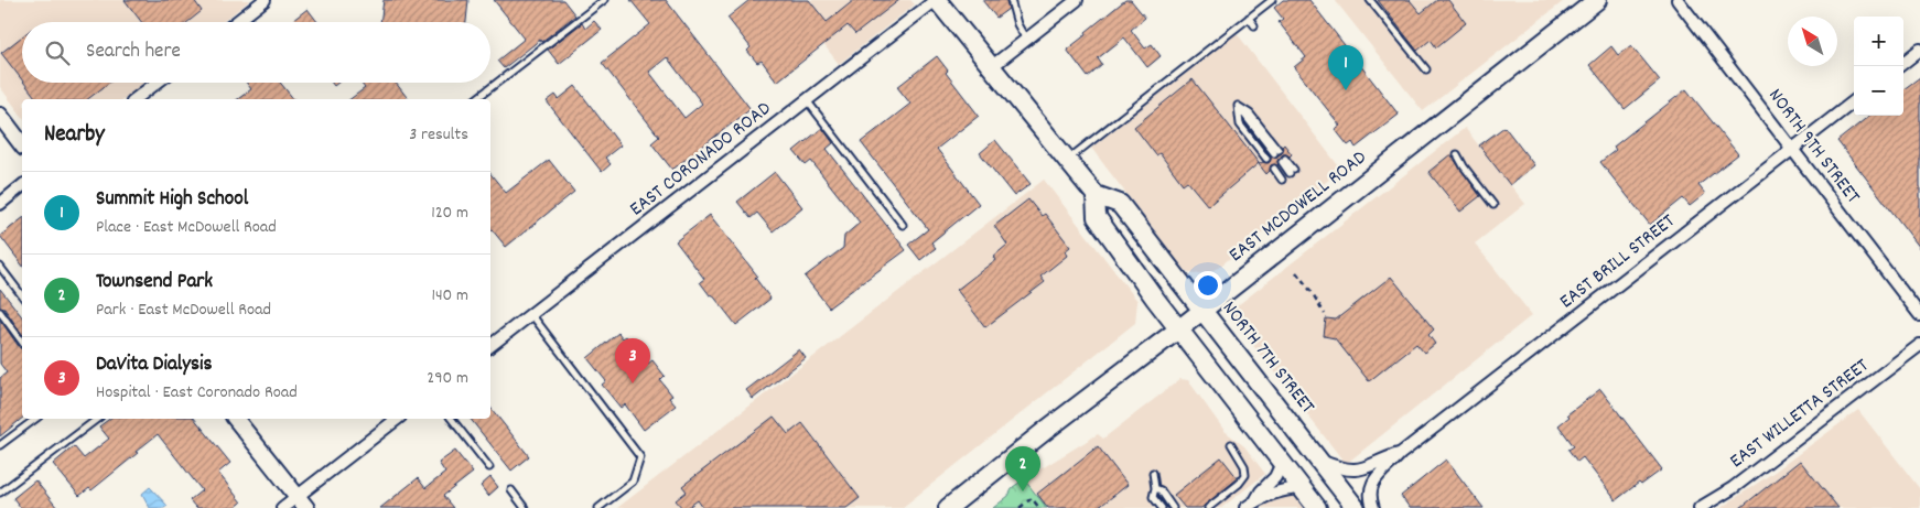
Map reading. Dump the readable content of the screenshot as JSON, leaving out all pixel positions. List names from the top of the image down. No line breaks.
{"streets":{"main road":["EAST MCDOWELL ROAD","NORTH 7TH STREET"],"street":["NORTH 9TH STREET","EAST CORONADO ROAD","EAST BRILL STREET","EAST WILLETTA STREET"]},"crossings":[["NORTH 9TH STREET","EAST BRILL STREET"],["EAST CORONADO ROAD","NORTH 7TH STREET"],["EAST MCDOWELL ROAD","NORTH 7TH STREET"],["EAST BRILL STREET","NORTH 7TH STREET"]],"north":"top left","page":{"map_buttons":["+","−"],"search":"Search here","pins":["1","3","2"],"heading":["Nearby","3 results"],"list":[{"mark":"1","name":"Summit High School","note":"Place · East McDowell Road","value":"120 m"},{"mark":"2","name":"Townsend Park","note":"Park · East McDowell Road","value":"140 m"},{"mark":"3","name":"DaVita Dialysis","note":"Hospital · East Coronado Road","value":"290 m"}]}}
